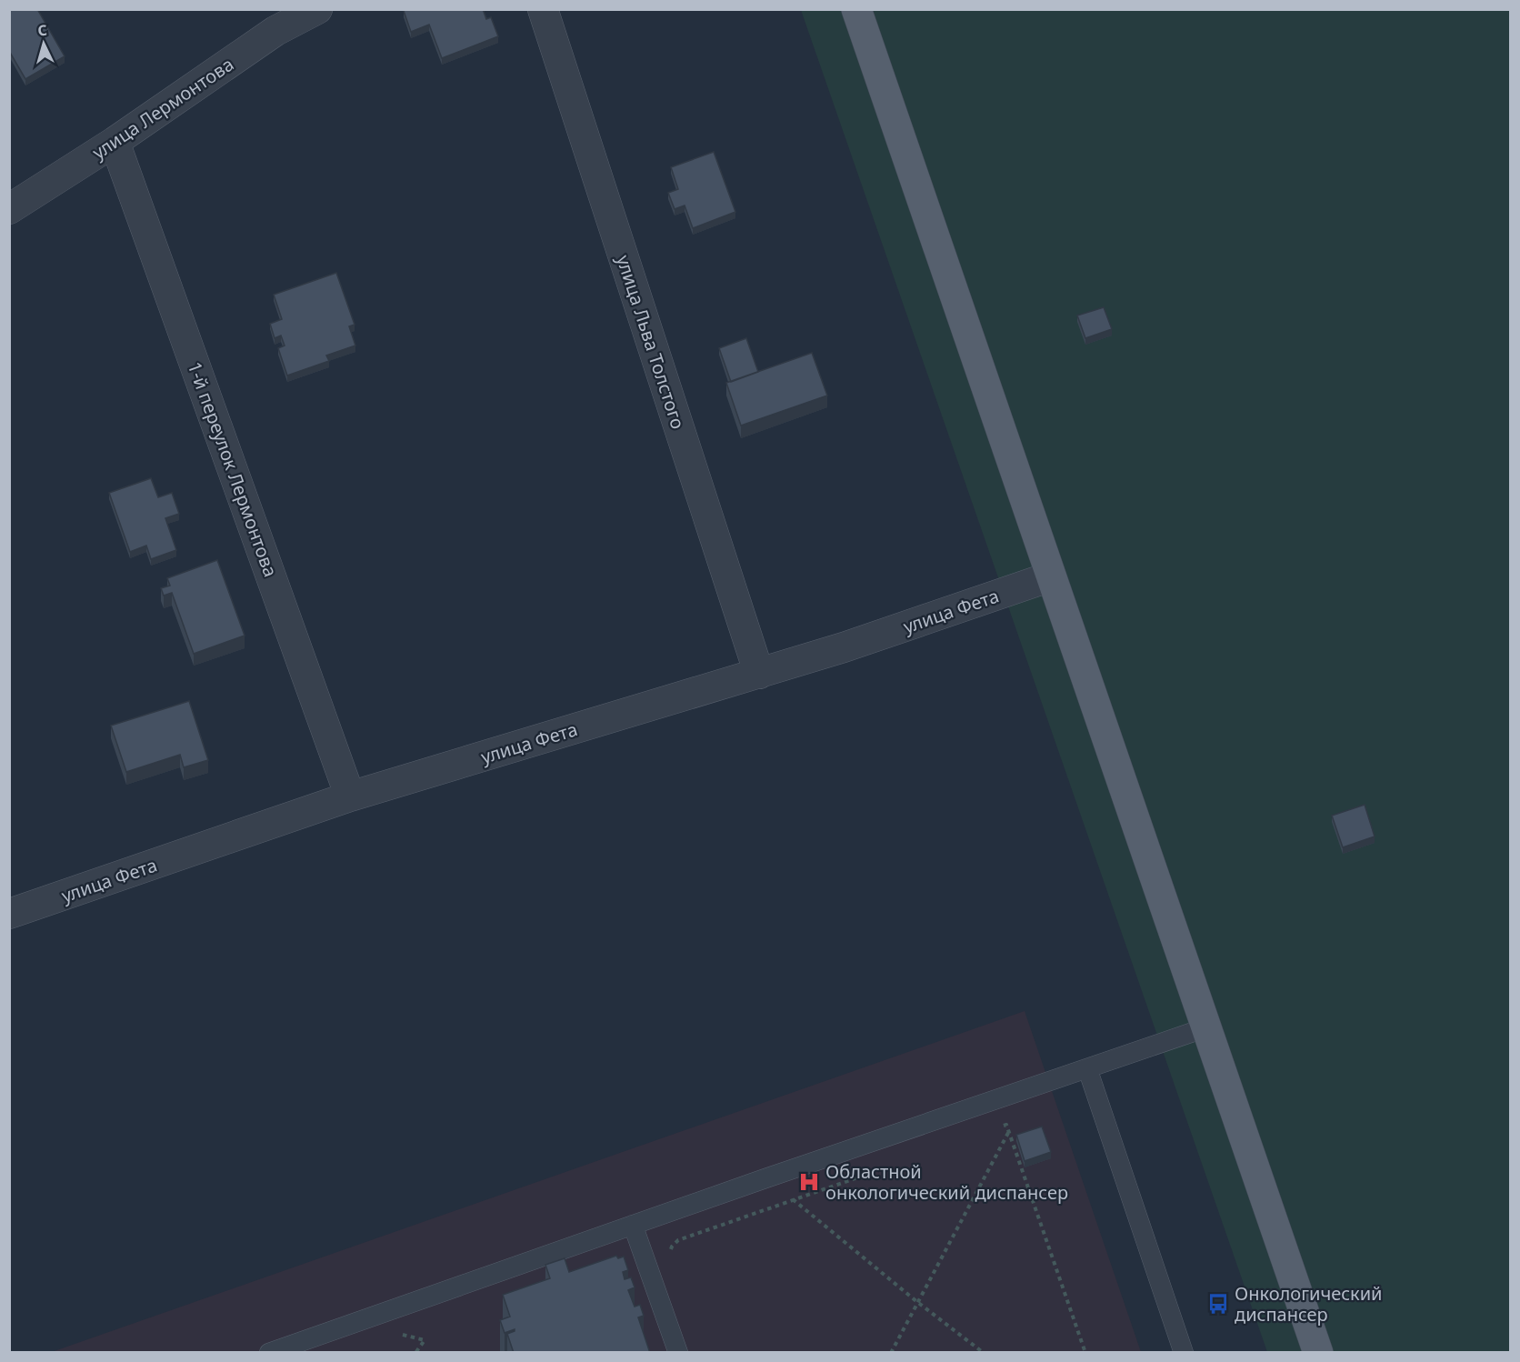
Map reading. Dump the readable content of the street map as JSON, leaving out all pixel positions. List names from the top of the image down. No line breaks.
{"streets":{"street":["улица Лермонтова","улица Льва Толстого","1-й переулок Лермонтова","улица Фета"]},"crossings":[["улица Лермонтова","1-й переулок Лермонтова"],["улица Льва Толстого","улица Фета"],["1-й переулок Лермонтова","улица Фета"]],"places":{"hospital":["Областной онкологический диспансер"],"bus stop":["Онкологический диспансер"]},"north":"top"}
